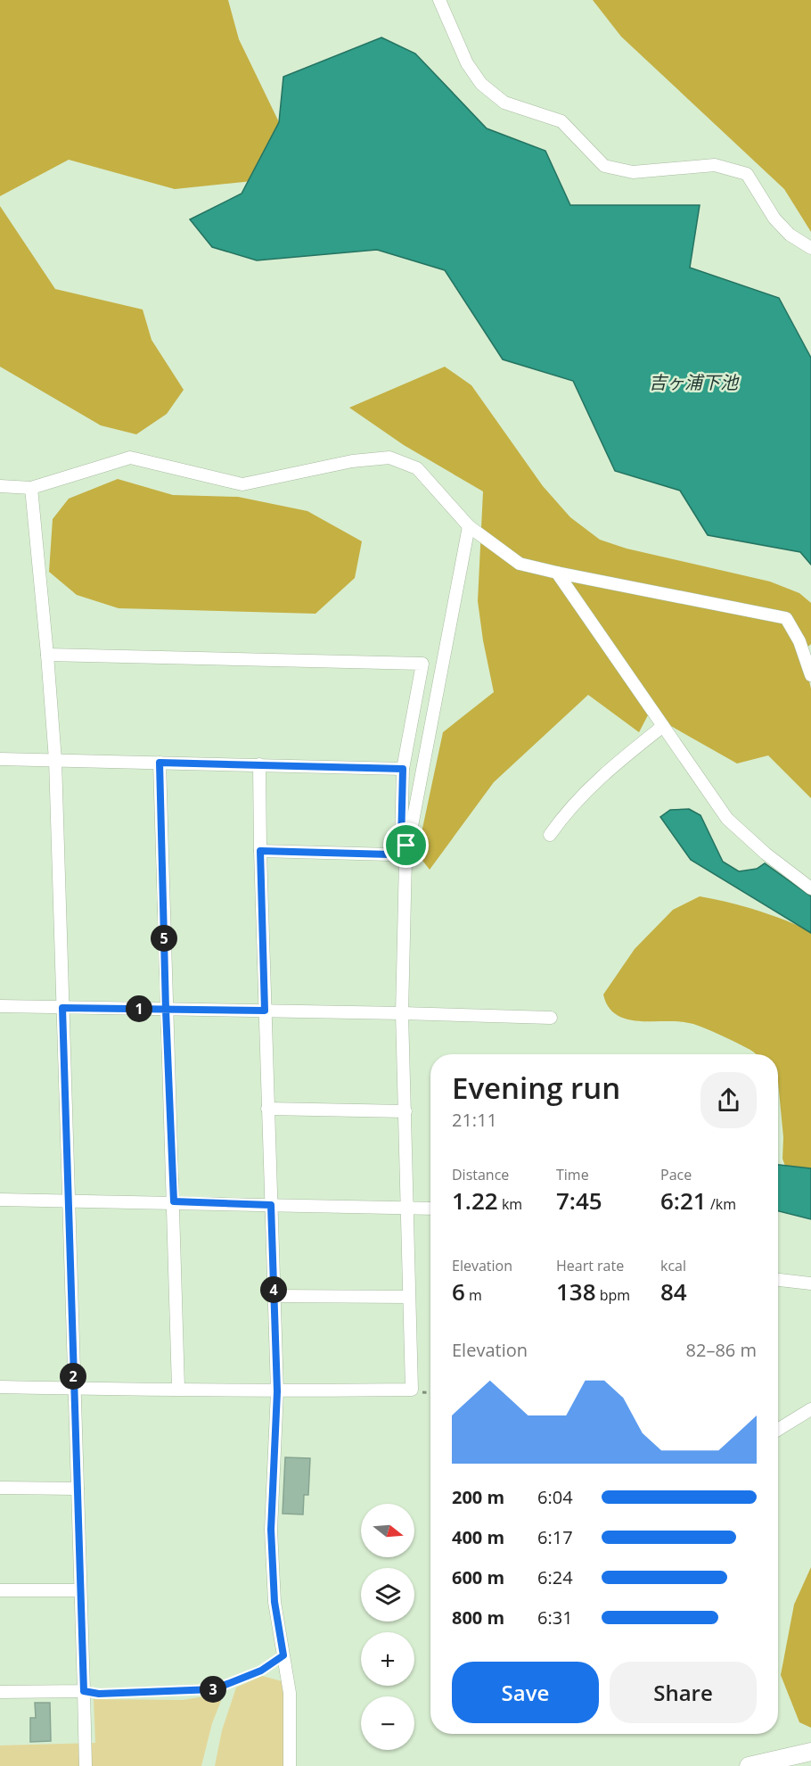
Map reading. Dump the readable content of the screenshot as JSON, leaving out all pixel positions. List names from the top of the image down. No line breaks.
{"water":["吉ヶ浦下池"],"north":"right","page":{"pins":["5","1","4","2","3"],"heading":["Evening run","21:11"],"stats":[["Distance","1.22 km"],["Time","7:45"],["Pace","6:21 /km"],["Elevation","6 m"],["Heart rate","138 bpm"],["kcal","84"]],"chart":["Elevation","82–86 m"],"list":[{"name":"200 m","note":"6:04"},{"name":"400 m","note":"6:17"},{"name":"600 m","note":"6:24"},{"name":"800 m","note":"6:31"}],"map_buttons":["+","−"],"buttons":["Save","Share"]}}
